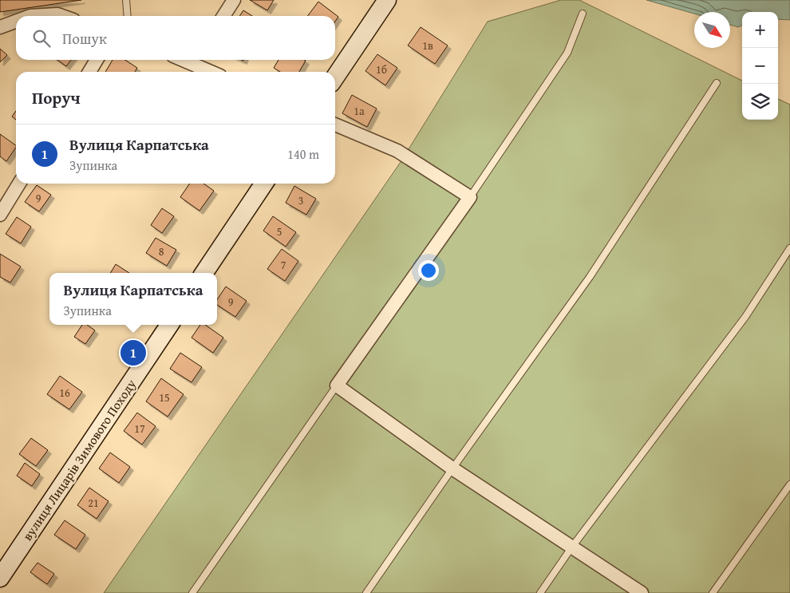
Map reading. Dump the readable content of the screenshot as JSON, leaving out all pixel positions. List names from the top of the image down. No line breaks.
{"streets":{"street":["вулиця Лицарів Зимового Походу"]},"house_numbers":["1в","1б","1а","9","3","5","8","7","9","16","15","17","21"],"north":"bottom right","page":{"map_buttons":["+","−"],"search":"Пошук","heading":"Поруч","list":[{"mark":"1","name":"Вулиця Карпатська","note":"Зупинка","value":"140 m"}],"popup":["Вулиця Карпатська","Зупинка"],"pins":"1"}}
